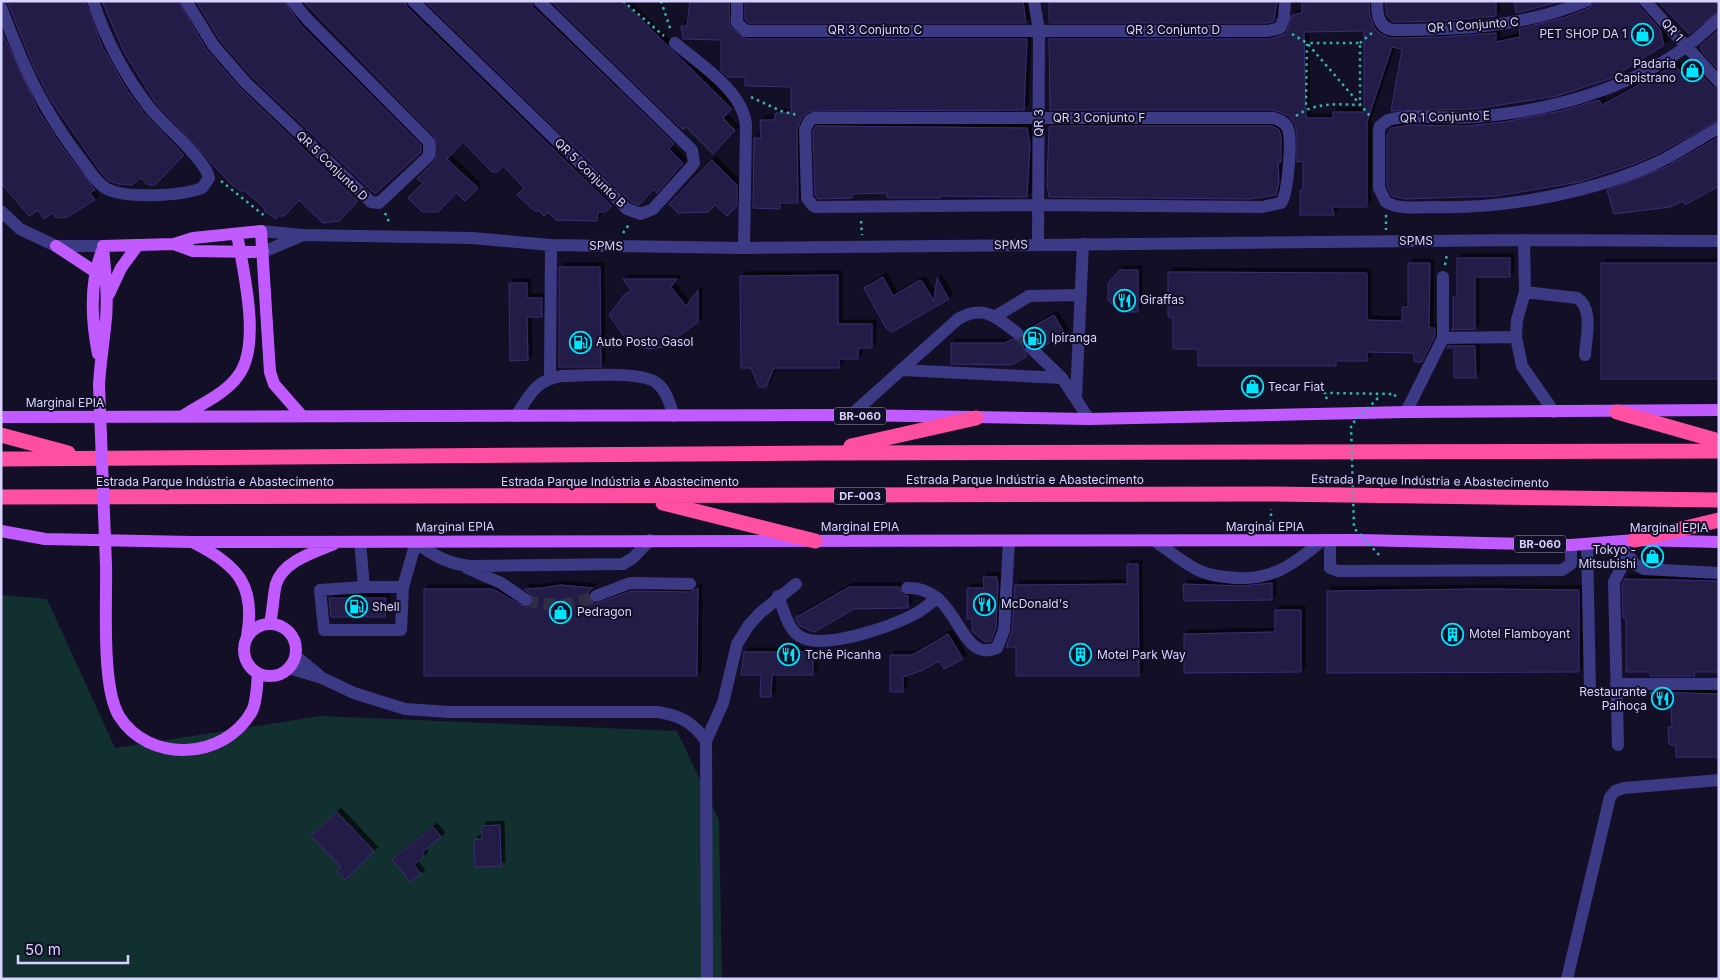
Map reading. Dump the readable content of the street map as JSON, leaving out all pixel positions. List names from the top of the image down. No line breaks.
{"streets":{"highway":["Estrada Parque Indústria e Abastecimento","DF-003"],"main road":["Marginal EPIA","BR-060"],"street":["QR 1 Conjunto C","QR 3 Conjunto C","QR 3 Conjunto D","QR 1","QR 1 Conjunto E","QR 3 Conjunto F","QR 3","QR 5 Conjunto D","QR 5 Conjunto B","SPMS"]},"crossings":[["QR 3 Conjunto C","QR 3 Conjunto D"],["QR 3 Conjunto C","QR 3"],["QR 3 Conjunto D","QR 3"],["QR 1","QR 1 Conjunto E"],["QR 3 Conjunto F","QR 3"],["QR 3","SPMS"]],"places":{"shop":["PET SHOP DA 1","Padaria Capistrano","Tecar Fiat","Tokyo - Mitsubishi","Pedragon"],"restaurant":["Giraffas","McDonald's","Tchê Picanha","Restaurante Palhoça"],"fuel station":["Ipiranga","Auto Posto Gasol","Shell"],"building":["Motel Flamboyant","Motel Park Way"]},"scale_bar":"50 m"}
